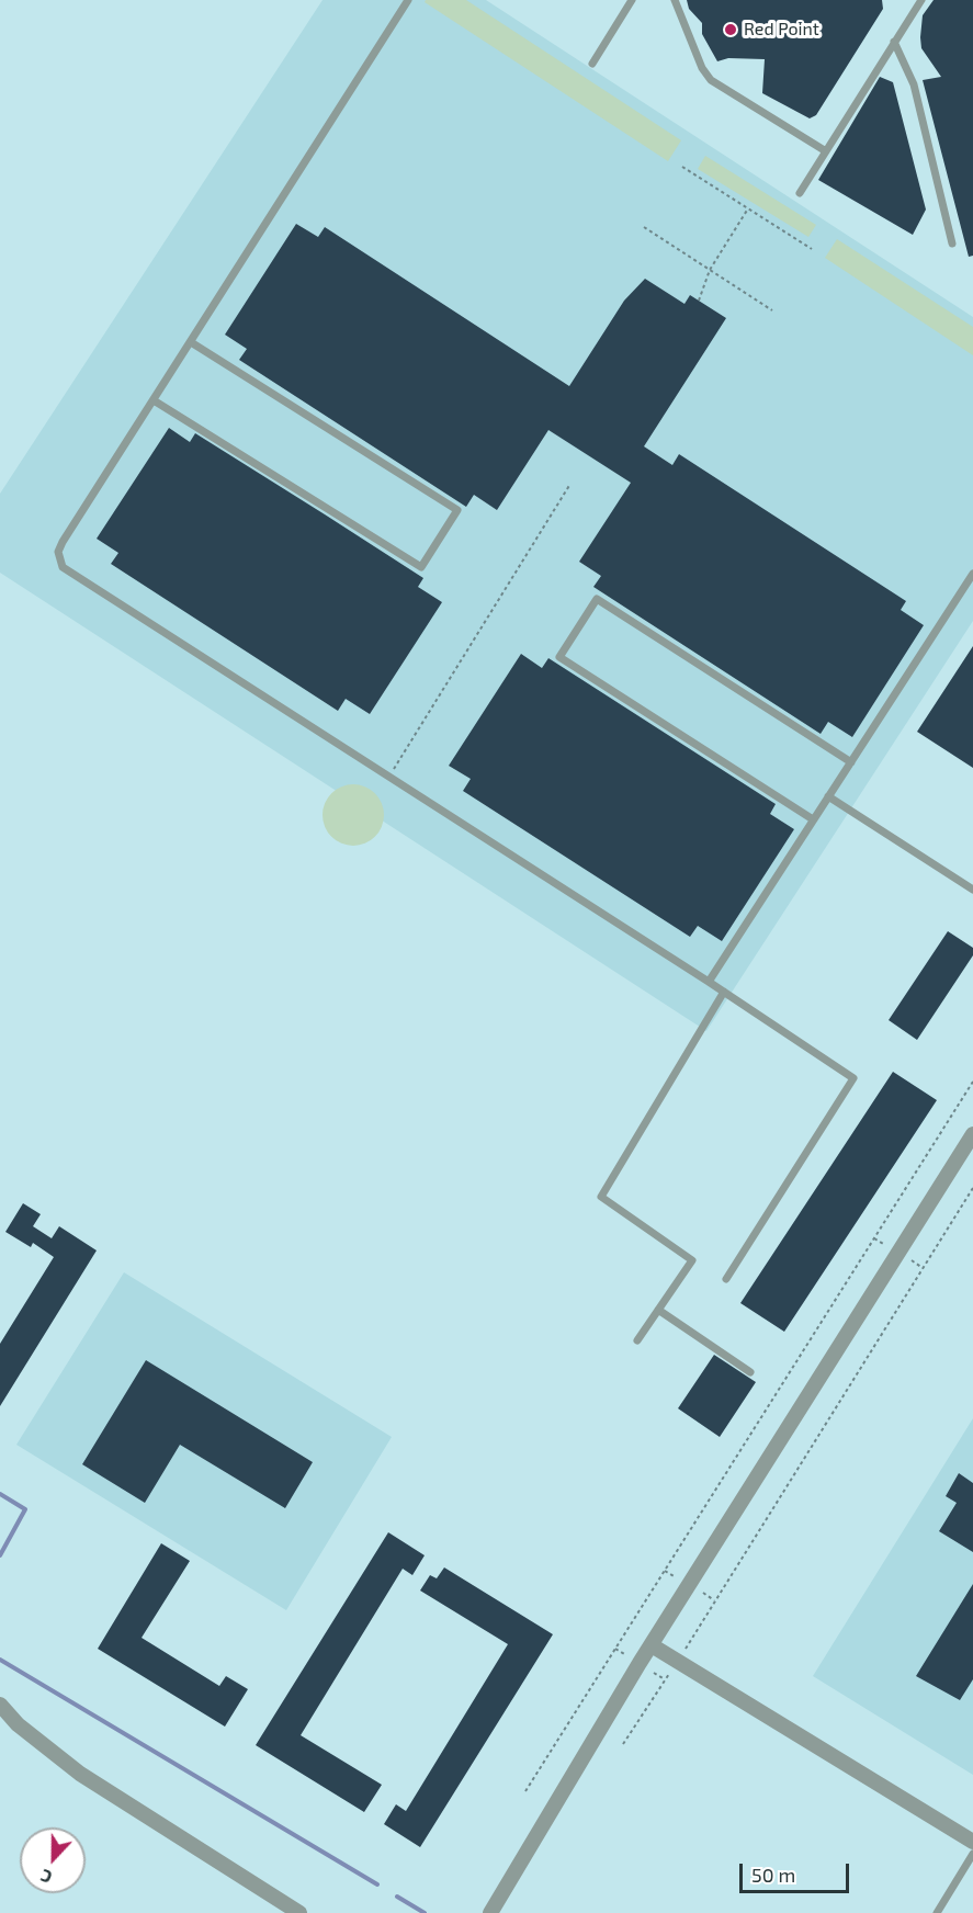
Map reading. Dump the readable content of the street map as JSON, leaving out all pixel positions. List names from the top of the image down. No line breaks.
{"places":["Red Point"],"scale_bar":"50 m","north":"bottom"}
